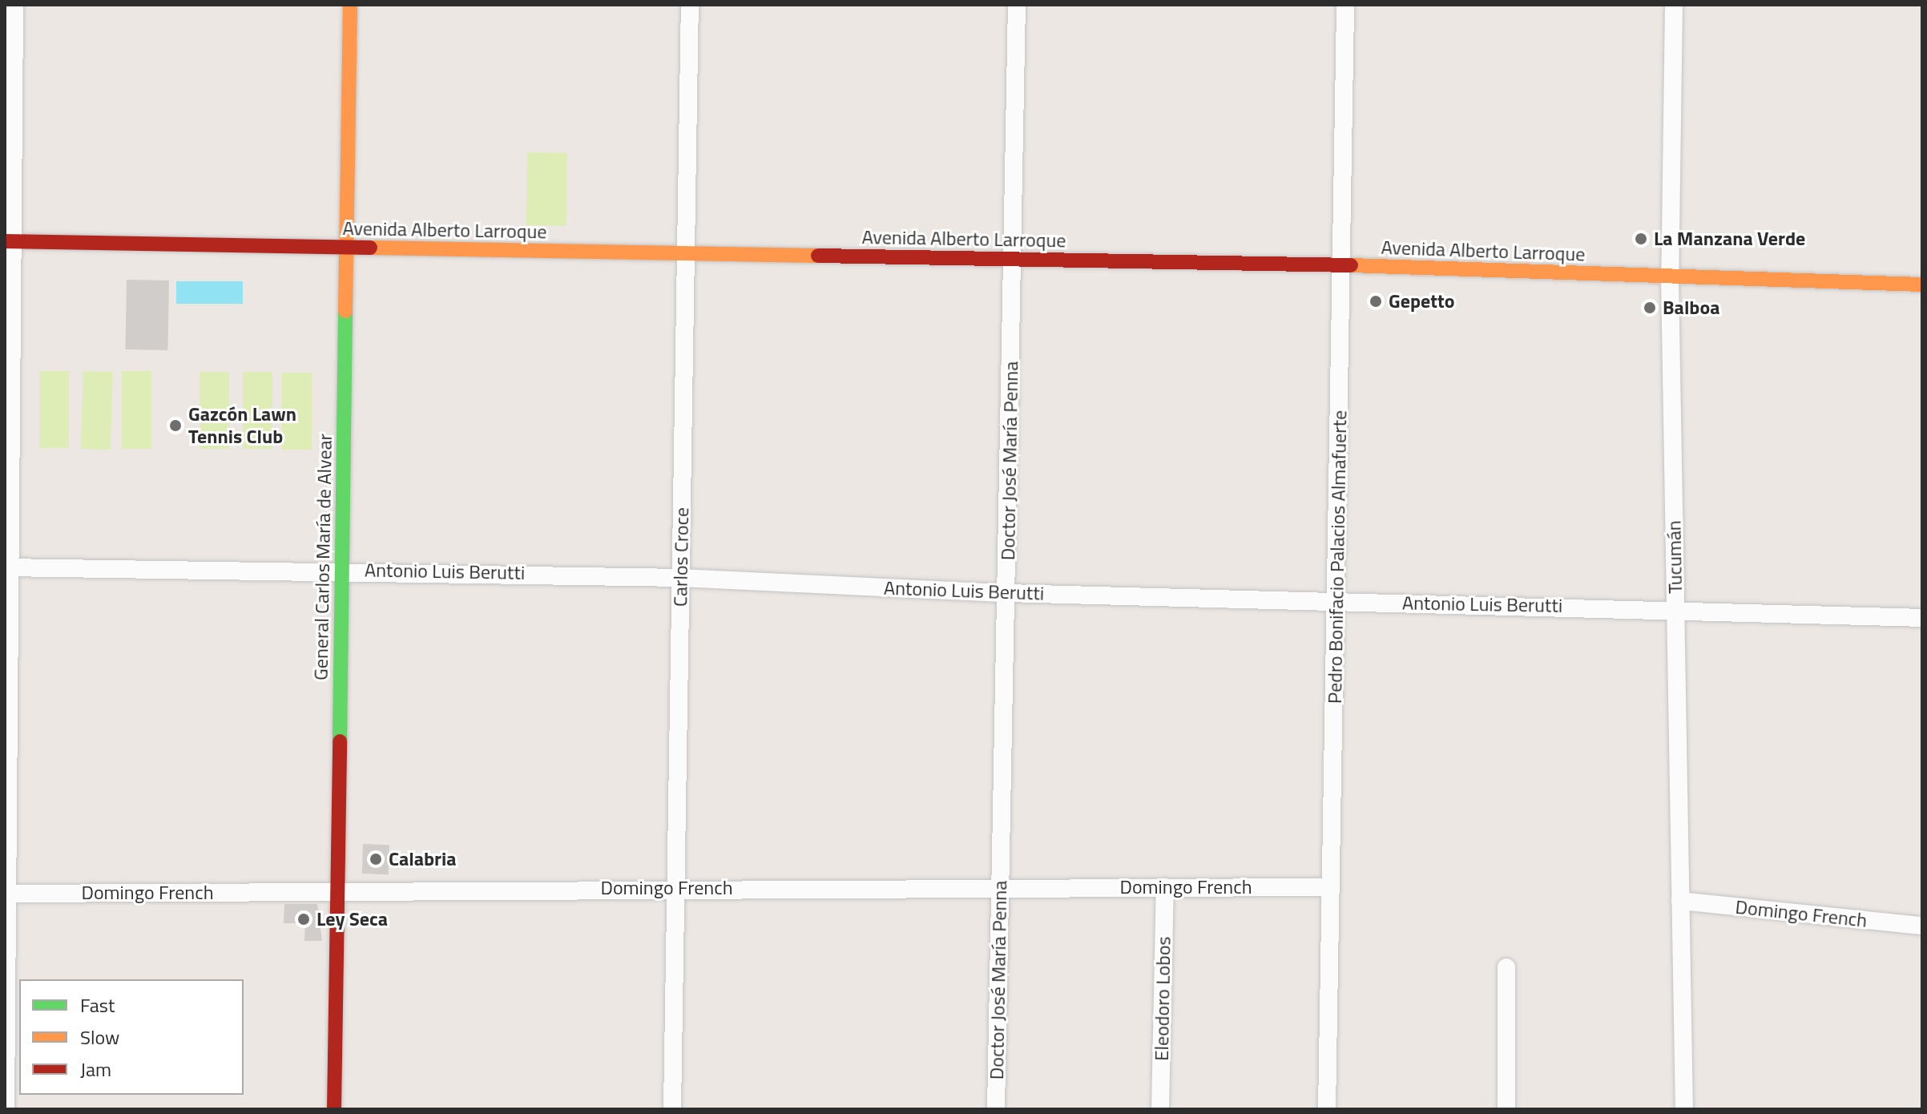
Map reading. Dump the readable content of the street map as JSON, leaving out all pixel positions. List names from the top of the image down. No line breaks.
{"streets":{"main road":["Avenida Alberto Larroque","General Carlos María de Alvear"],"street":["Doctor José María Penna","Carlos Croce","Pedro Bonifacio Palacios Almafuerte","Tucumán","Antonio Luis Berutti","Domingo French","Eleodoro Lobos"]},"crossings":[["Avenida Alberto Larroque","Doctor José María Penna"],["Avenida Alberto Larroque","General Carlos María de Alvear"],["Avenida Alberto Larroque","Carlos Croce"],["Avenida Alberto Larroque","Pedro Bonifacio Palacios Almafuerte"],["Avenida Alberto Larroque","Tucumán"],["Doctor José María Penna","Antonio Luis Berutti"],["Doctor José María Penna","Domingo French"],["General Carlos María de Alvear","Antonio Luis Berutti"],["General Carlos María de Alvear","Domingo French"],["Carlos Croce","Antonio Luis Berutti"],["Carlos Croce","Domingo French"],["Pedro Bonifacio Palacios Almafuerte","Antonio Luis Berutti"],["Pedro Bonifacio Palacios Almafuerte","Domingo French"],["Tucumán","Antonio Luis Berutti"],["Tucumán","Domingo French"],["Domingo French","Eleodoro Lobos"]],"places":["La Manzana Verde","Gepetto","Balboa","Gazcón Lawn Tennis Club","Calabria","Ley Seca"],"legend":["Fast","Slow","Jam"]}
